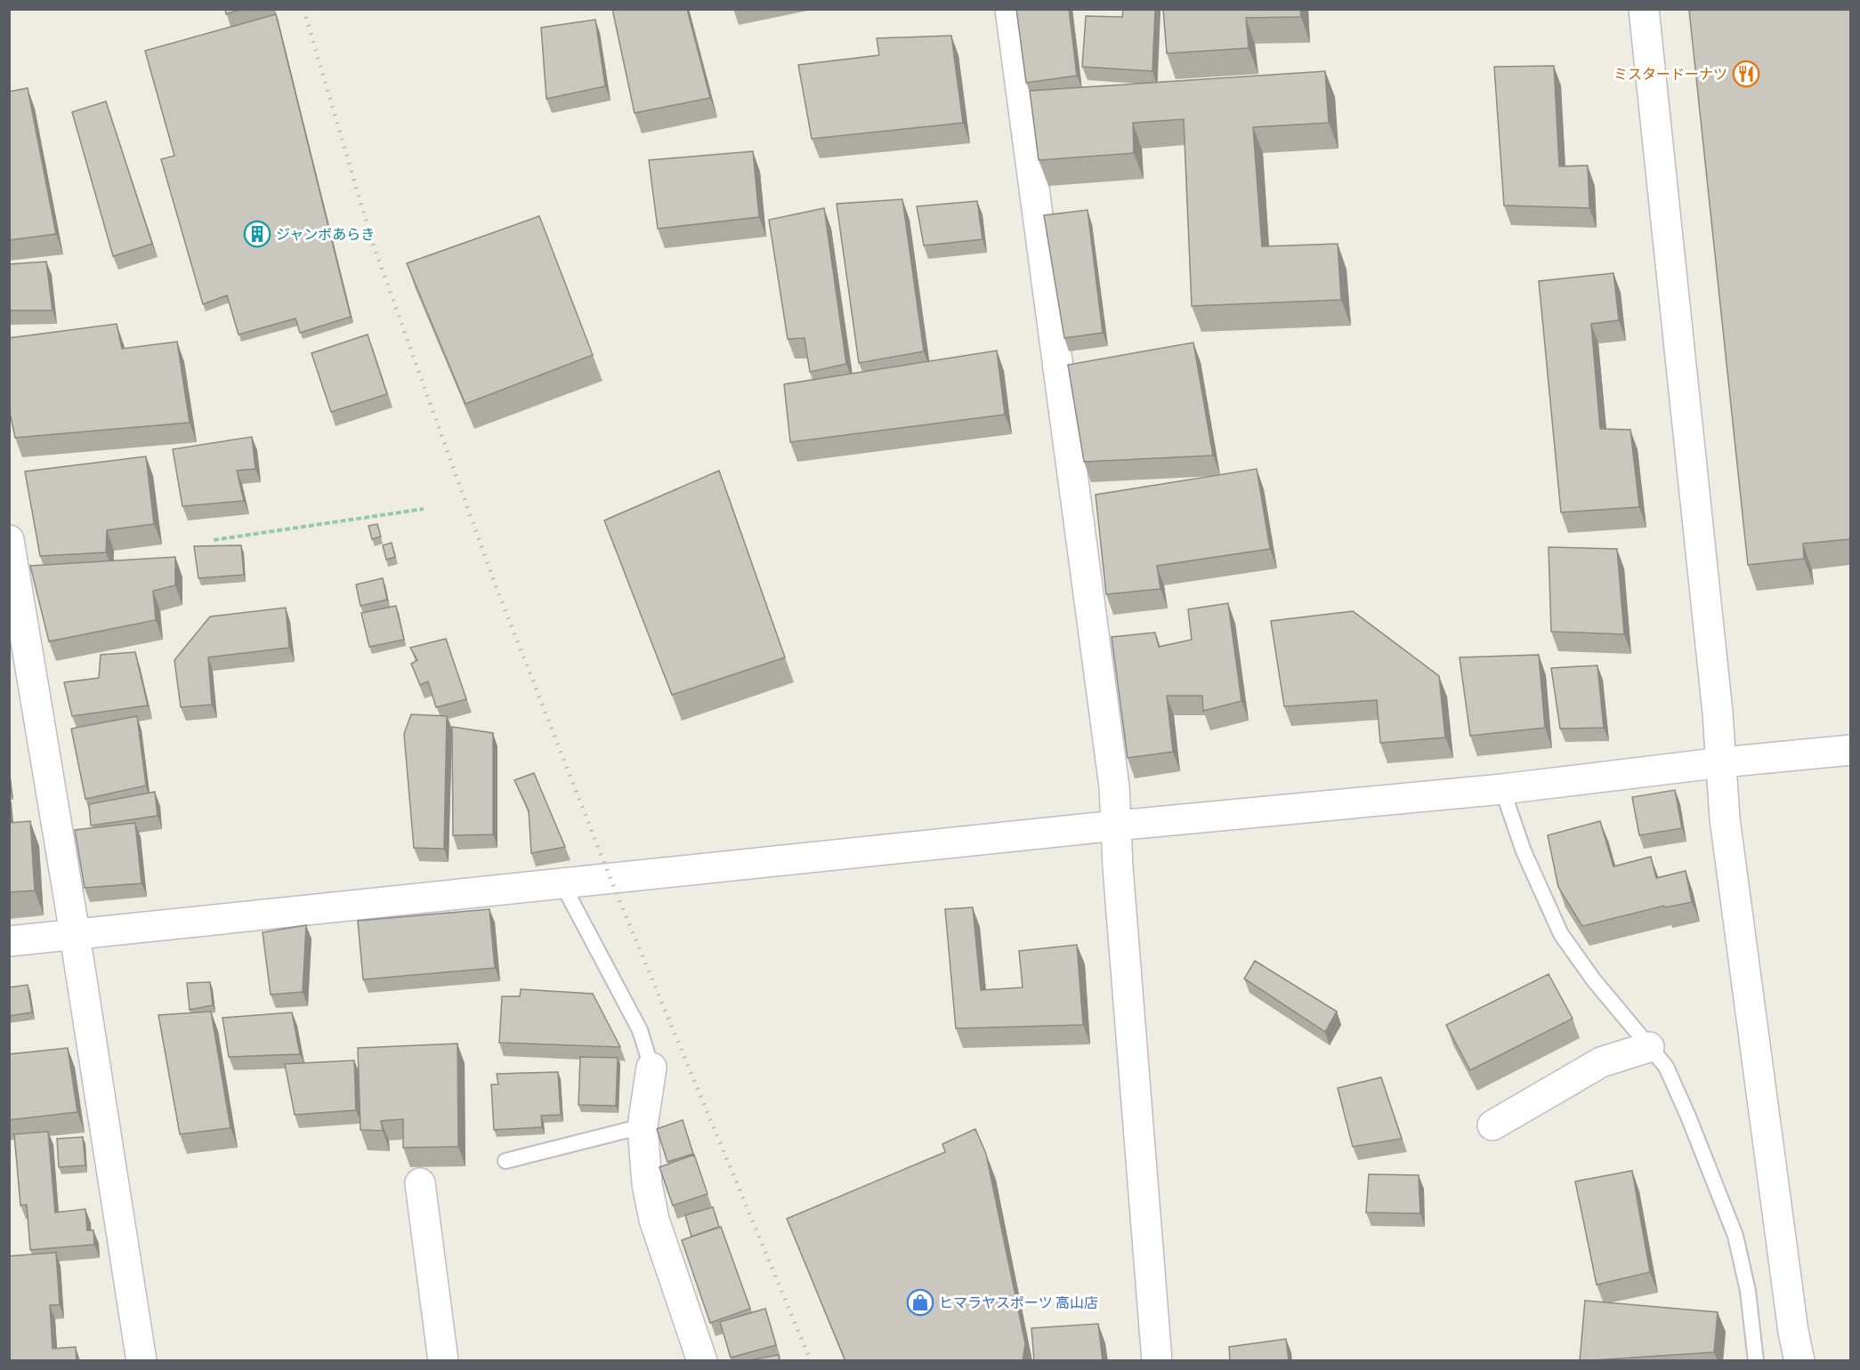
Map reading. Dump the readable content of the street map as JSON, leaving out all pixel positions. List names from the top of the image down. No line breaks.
{"places":{"restaurant":["ミスタードーナツ"],"building":["ジャンボあらき"],"shop":["ヒマラヤスポーツ 高山店"]}}
